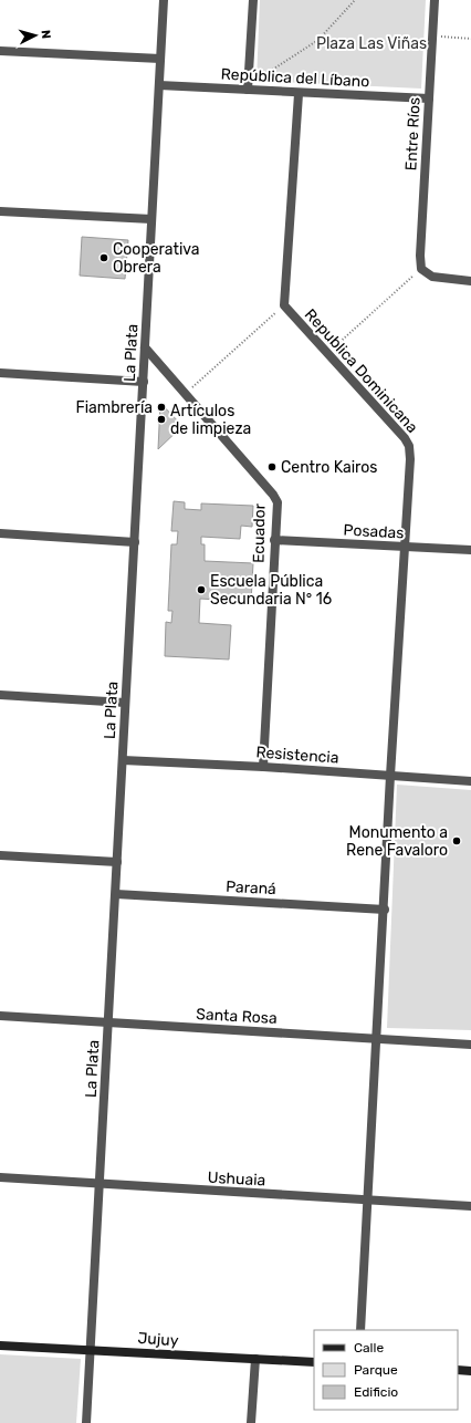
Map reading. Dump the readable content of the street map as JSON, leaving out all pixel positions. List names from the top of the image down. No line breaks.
{"streets":{"main road":["Jujuy"],"street":["República del Líbano","Entre Ríos","La Plata","Republica Dominicana","Posadas","Ecuador","Resistencia","Paraná","Santa Rosa","Ushuaia"]},"crossings":[["República del Líbano","Entre Ríos"],["República del Líbano","La Plata"],["República del Líbano","Republica Dominicana"],["La Plata","Ecuador"],["La Plata","Resistencia"],["La Plata","Paraná"],["La Plata","Santa Rosa"],["La Plata","Ushuaia"],["La Plata","Jujuy"],["Republica Dominicana","Posadas"],["Republica Dominicana","Resistencia"],["Republica Dominicana","Paraná"],["Republica Dominicana","Santa Rosa"],["Republica Dominicana","Ushuaia"],["Posadas","Ecuador"],["Ecuador","Resistencia"]],"parks":["Plaza Las Viñas"],"places":["Cooperativa Obrera","Fiambrería","Artículos de limpieza","Centro Kairos","Escuela Pública Secundaria N° 16","Monumento a Rene Favaloro"],"legend":["Calle","Parque","Edificio"],"north":"right"}
